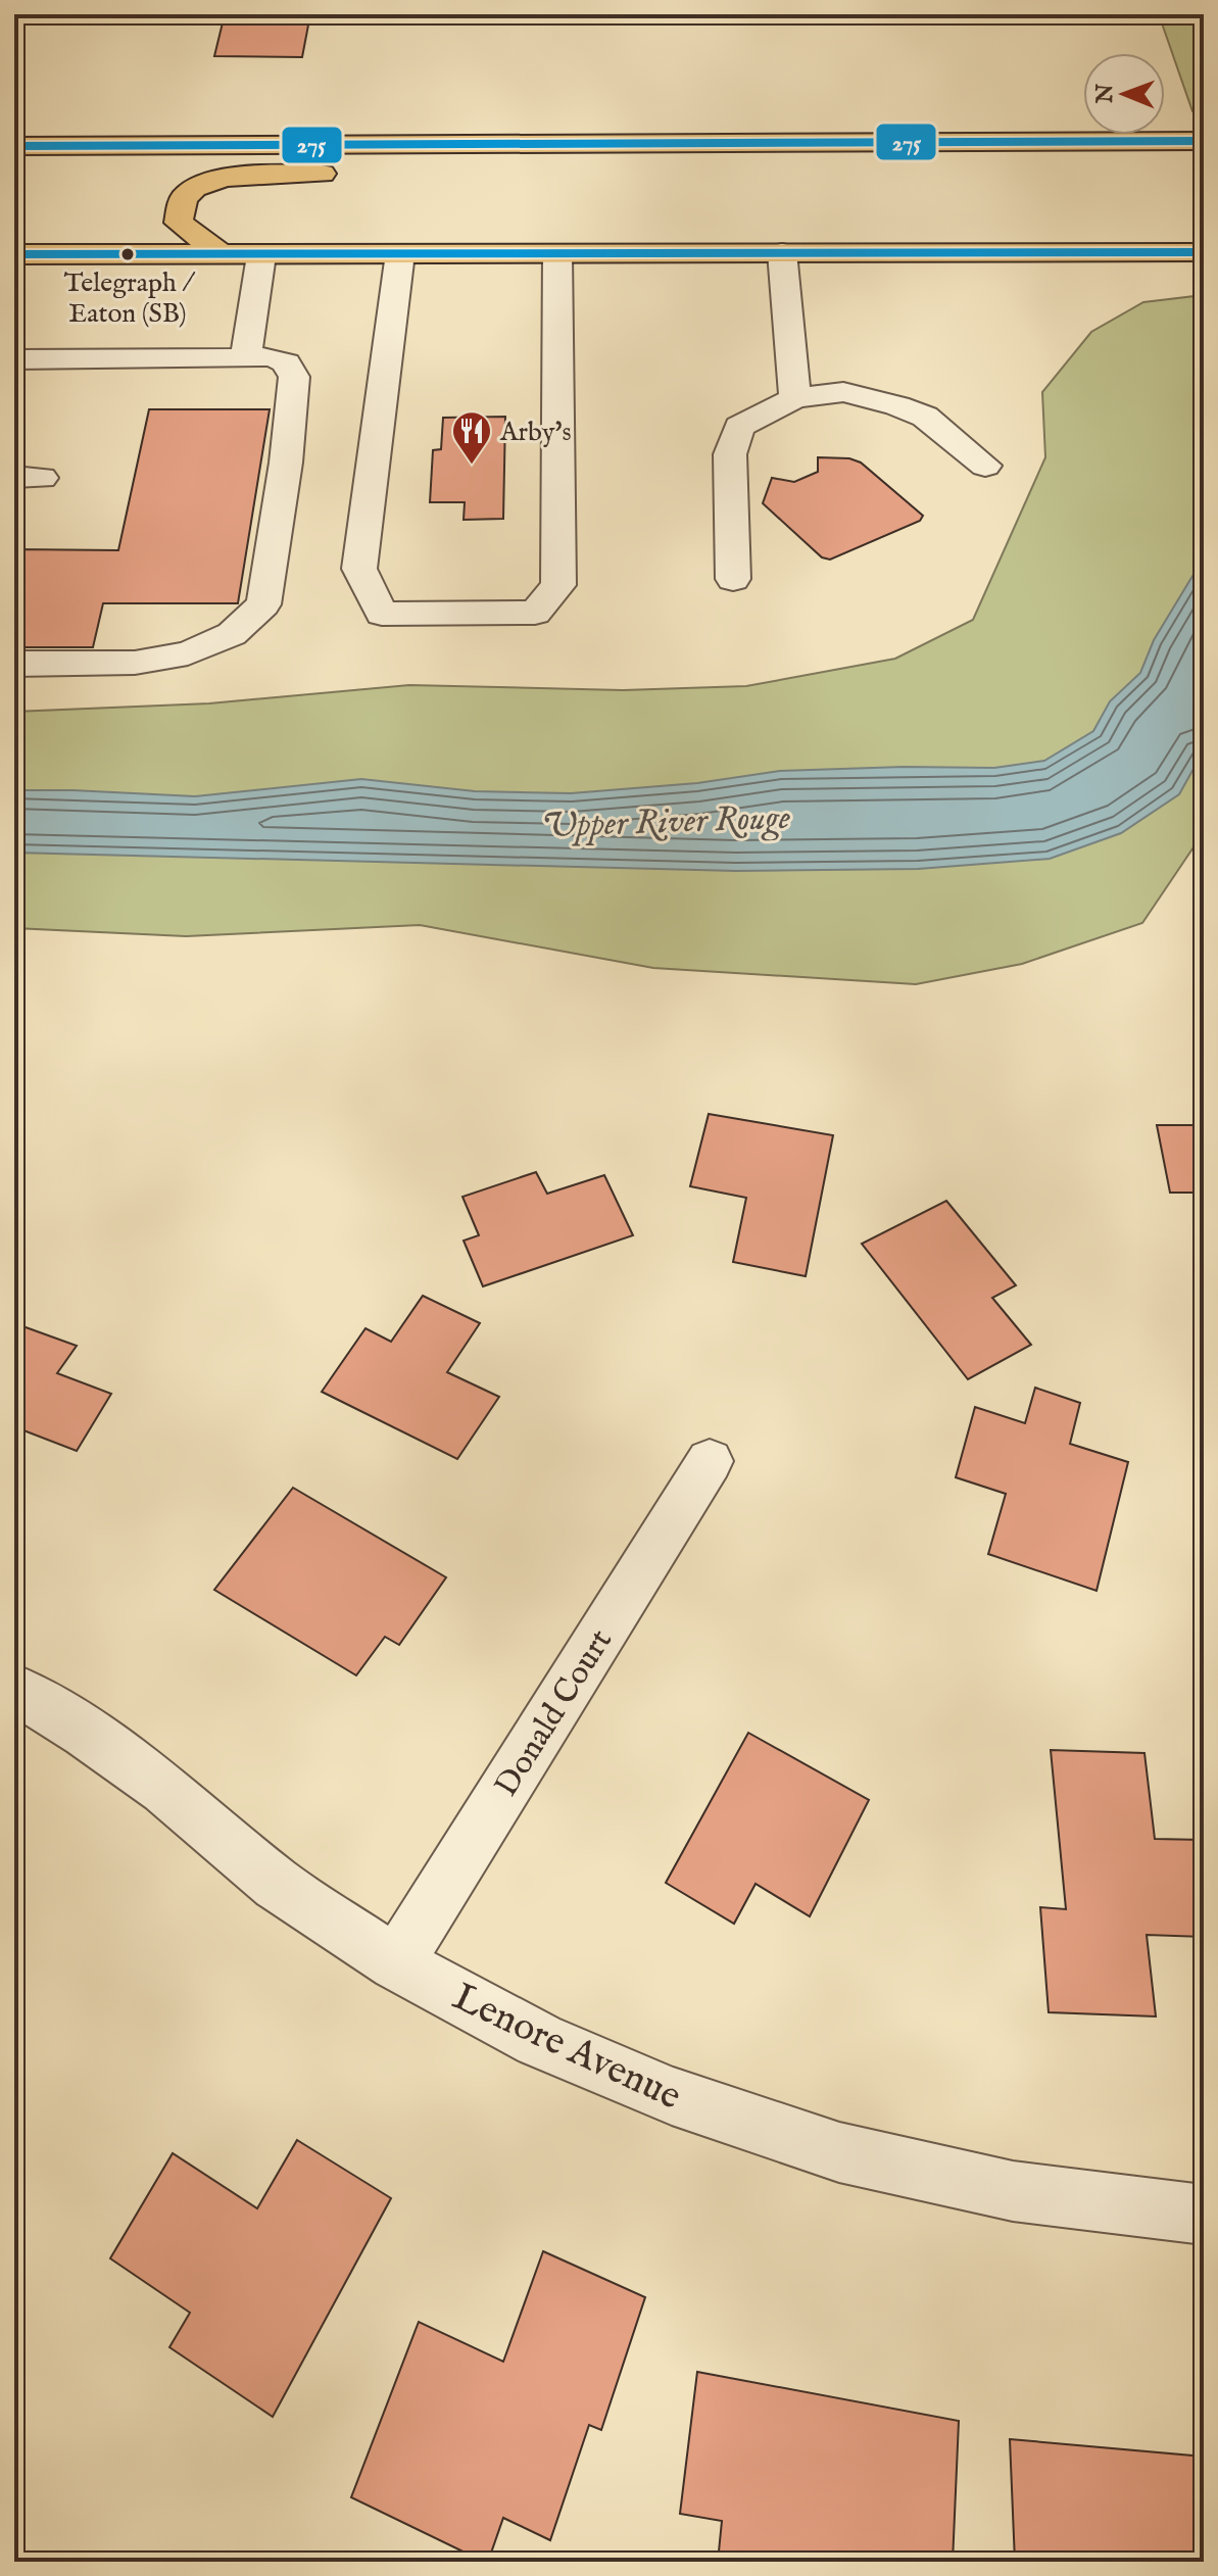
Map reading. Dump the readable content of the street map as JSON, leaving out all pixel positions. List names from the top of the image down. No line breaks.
{"streets":{"street":["Donald Court","Lenore Avenue"]},"crossings":[["Donald Court","Lenore Avenue"]],"water":["Upper River Rouge"],"places":{"other":["Telegraph / Eaton (SB)"],"restaurant":["Arby's"]},"lines":["transit line 275"],"north":"left"}
